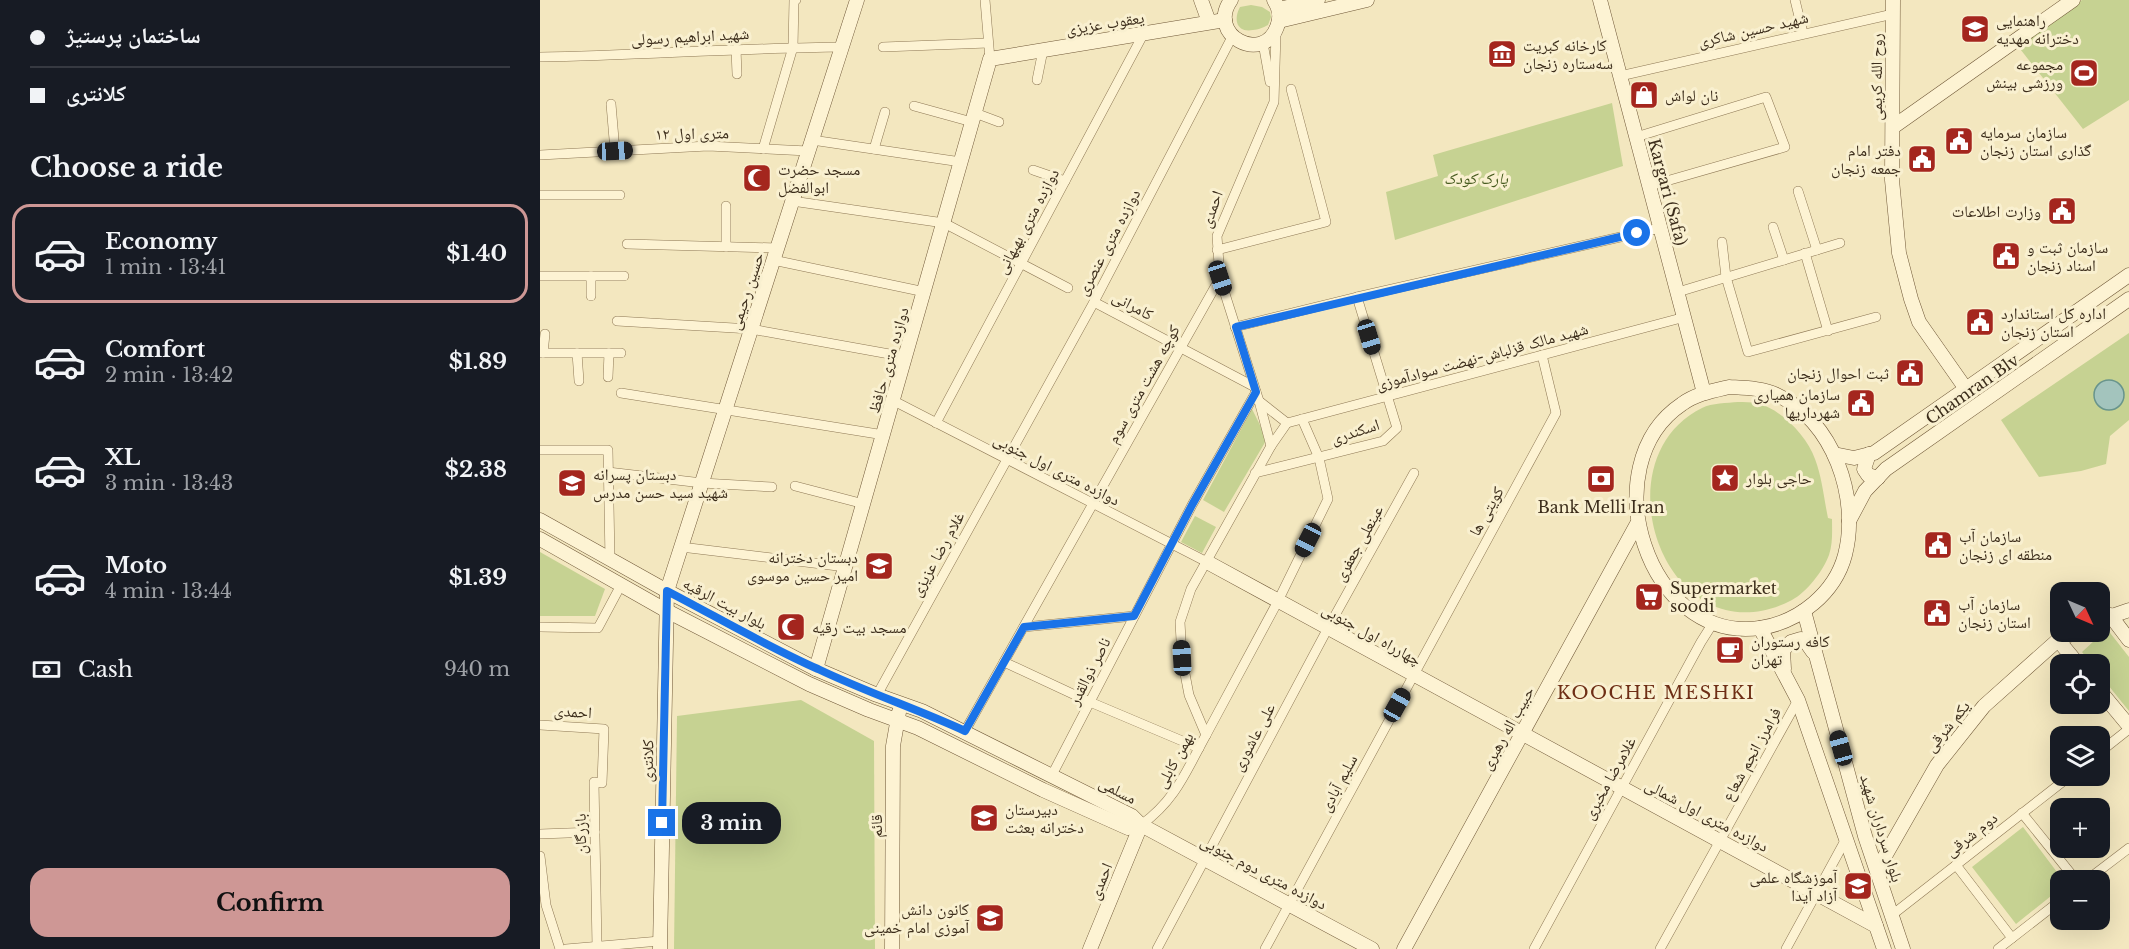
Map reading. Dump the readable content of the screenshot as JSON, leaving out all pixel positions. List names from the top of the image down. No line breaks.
{"streets":{"main road":["یعقوب عزیزی","روح الله کریمی","Kargari (Safa)","احمدی","حسین رحیمی","دوازده متری حافظ","Chamran Blv","بلوار بیت الرقیه","چهارراه اول جنوبی","یکم شرقی","حبیب اله رهبری","کلانتری","مسلمی","دوازده متری اول شمالی","قائم","بلوار سرداران شهید","دوازده متری دوم جنوبی"],"street":["شهید حسین شاکری","شهید ابراهیم رسولی","۱۲ متری اول","دوازده متری بهبهانی","دوازده متری عنصری","کامرانی","شهید مالک قزلباش-نهضت سوادآموزی","کوچه هشت متری سوم","اسکندری","دوازده متری اول جنوبی","کویتی ها","عینعلی جعفری","غلام رضا عزیزی","ناصر ذوالقدر","علی عاشوری","فرامرز انجم شعاع","بهمن کابلی","غلامرضا مخبری","سلیم آبادی","بازرگان","دوم شرقی"]},"crossings":[["یعقوب عزیزی","دوازده متری بهبهانی"],["یعقوب عزیزی","دوازده متری حافظ"],["شهید حسین شاکری","روح الله کریمی"],["شهید حسین شاکری","Kargari (Safa)"],["شهید ابراهیم رسولی","حسین رحیمی"],["روح الله کریمی","Chamran Blv"],["۱۲ متری اول","حسین رحیمی"],["۱۲ متری اول","دوازده متری حافظ"],["Kargari (Safa)","شهید مالک قزلباش-نهضت سوادآموزی"],["احمدی","کامرانی"],["احمدی","کوچه هشت متری سوم"],["احمدی","ناصر ذوالقدر"],["احمدی","بهمن کابلی"],["احمدی","مسلمی"],["احمدی","بازرگان"],["احمدی","دوازده متری دوم جنوبی"],["دوازده متری بهبهانی","دوازده متری اول جنوبی"],["دوازده متری عنصری","کامرانی"],["دوازده متری عنصری","دوازده متری اول جنوبی"],["دوازده متری عنصری","غلام رضا عزیزی"],["حسین رحیمی","بلوار بیت الرقیه"],["حسین رحیمی","کلانتری"],["کامرانی","شهید مالک قزلباش-نهضت سوادآموزی"],["کامرانی","کوچه هشت متری سوم"],["کامرانی","ناصر ذوالقدر"],["کامرانی","بهمن کابلی"],["شهید مالک قزلباش-نهضت سوادآموزی","اسکندری"],["شهید مالک قزلباش-نهضت سوادآموزی","کویتی ها"],["شهید مالک قزلباش-نهضت سوادآموزی","بهمن کابلی"],["دوازده متری حافظ","دوازده متری اول جنوبی"],["دوازده متری حافظ","بلوار بیت الرقیه"],["کوچه هشت متری سوم","دوازده متری اول جنوبی"],["کوچه هشت متری سوم","مسلمی"],["اسکندری","بهمن کابلی"],["دوازده متری اول جنوبی","غلام رضا عزیزی"],["دوازده متری اول جنوبی","چهارراه اول جنوبی"],["دوازده متری اول جنوبی","ناصر ذوالقدر"],["دوازده متری اول جنوبی","بهمن کابلی"],["کویتی ها","چهارراه اول جنوبی"],["کویتی ها","سلیم آبادی"],["عینعلی جعفری","چهارراه اول جنوبی"],["عینعلی جعفری","علی عاشوری"],["غلام رضا عزیزی","بلوار بیت الرقیه"],["بلوار بیت الرقیه","کلانتری"],["بلوار بیت الرقیه","مسلمی"],["بلوار بیت الرقیه","قائم"],["چهارراه اول جنوبی","حبیب اله رهبری"],["چهارراه اول جنوبی","علی عاشوری"],["چهارراه اول جنوبی","بهمن کابلی"],["چهارراه اول جنوبی","سلیم آبادی"],["چهارراه اول جنوبی","دوازده متری اول شمالی"],["ناصر ذوالقدر","مسلمی"],["یکم شرقی","بلوار سرداران شهید"],["حبیب اله رهبری","دوازده متری اول شمالی"],["علی عاشوری","دوازده متری دوم جنوبی"],["فرامرز انجم شعاع","دوازده متری اول شمالی"],["بهمن کابلی","مسلمی"],["بهمن کابلی","دوازده متری دوم جنوبی"],["غلامرضا مخبری","دوازده متری اول شمالی"],["سلیم آبادی","دوازده متری دوم جنوبی"],["مسلمی","قائم"],["مسلمی","دوازده متری دوم جنوبی"],["بلوار سرداران شهید","دوم شرقی"]],"districts":["KOOCHE MESHKI"],"parks":["پارک کودک"],"places":{"school or university":["راهنمایی دخترانه مهدیه","دبستان پسرانه شهید سید حسن مدرس","دبستان دخترانه امیر حسین موسوی","دبیرستان دخترانه بعثت","آموزشگاه علمی آزاد آیدا","کانون دانش آموزی امام خمینی"],"museum":["کارخانه کبریت سه‌ستاره زنجان"],"sports":["مجموعه ورزشی بینش"],"shop":["نان لواش"],"public building":["سازمان سرمایه گذاری استان زنجان","دفتر امام جمعه زنجان","وزارت اطلاعات","سازمان ثبت و اسناد زنجان","اداره کل استاندارد استان زنجان","ثبت احوال زنجان","سازمان همیاری شهرداریها","سازمان آب منطقه ای زنجان","سازمان آب استان زنجان"],"mosque":["مسجد حضرت ابوالفضل","مسجد بیت رقیه"],"place":["حاجی بلوار"],"bank":["Bank Melli Iran"],"supermarket":["Supermarket soodi"],"cafe":["کافه رستوران تهران"]},"north":"bottom right","page":{"banner":["ساختمان پرستیژ","کلانتری"],"heading":"Choose a ride","list":[{"name":"Economy","note":"1 min · 13:41","value":"$1.40"},{"name":"Comfort","note":"2 min · 13:42","value":"$1.89"},{"name":"XL","note":"3 min · 13:43","value":"$2.38"},{"name":"Moto","note":"4 min · 13:44","value":"$1.39"}],"map_buttons":["+","−"],"pay":["Cash","940 m"],"bubble":"3 min","buttons":"Confirm"}}
